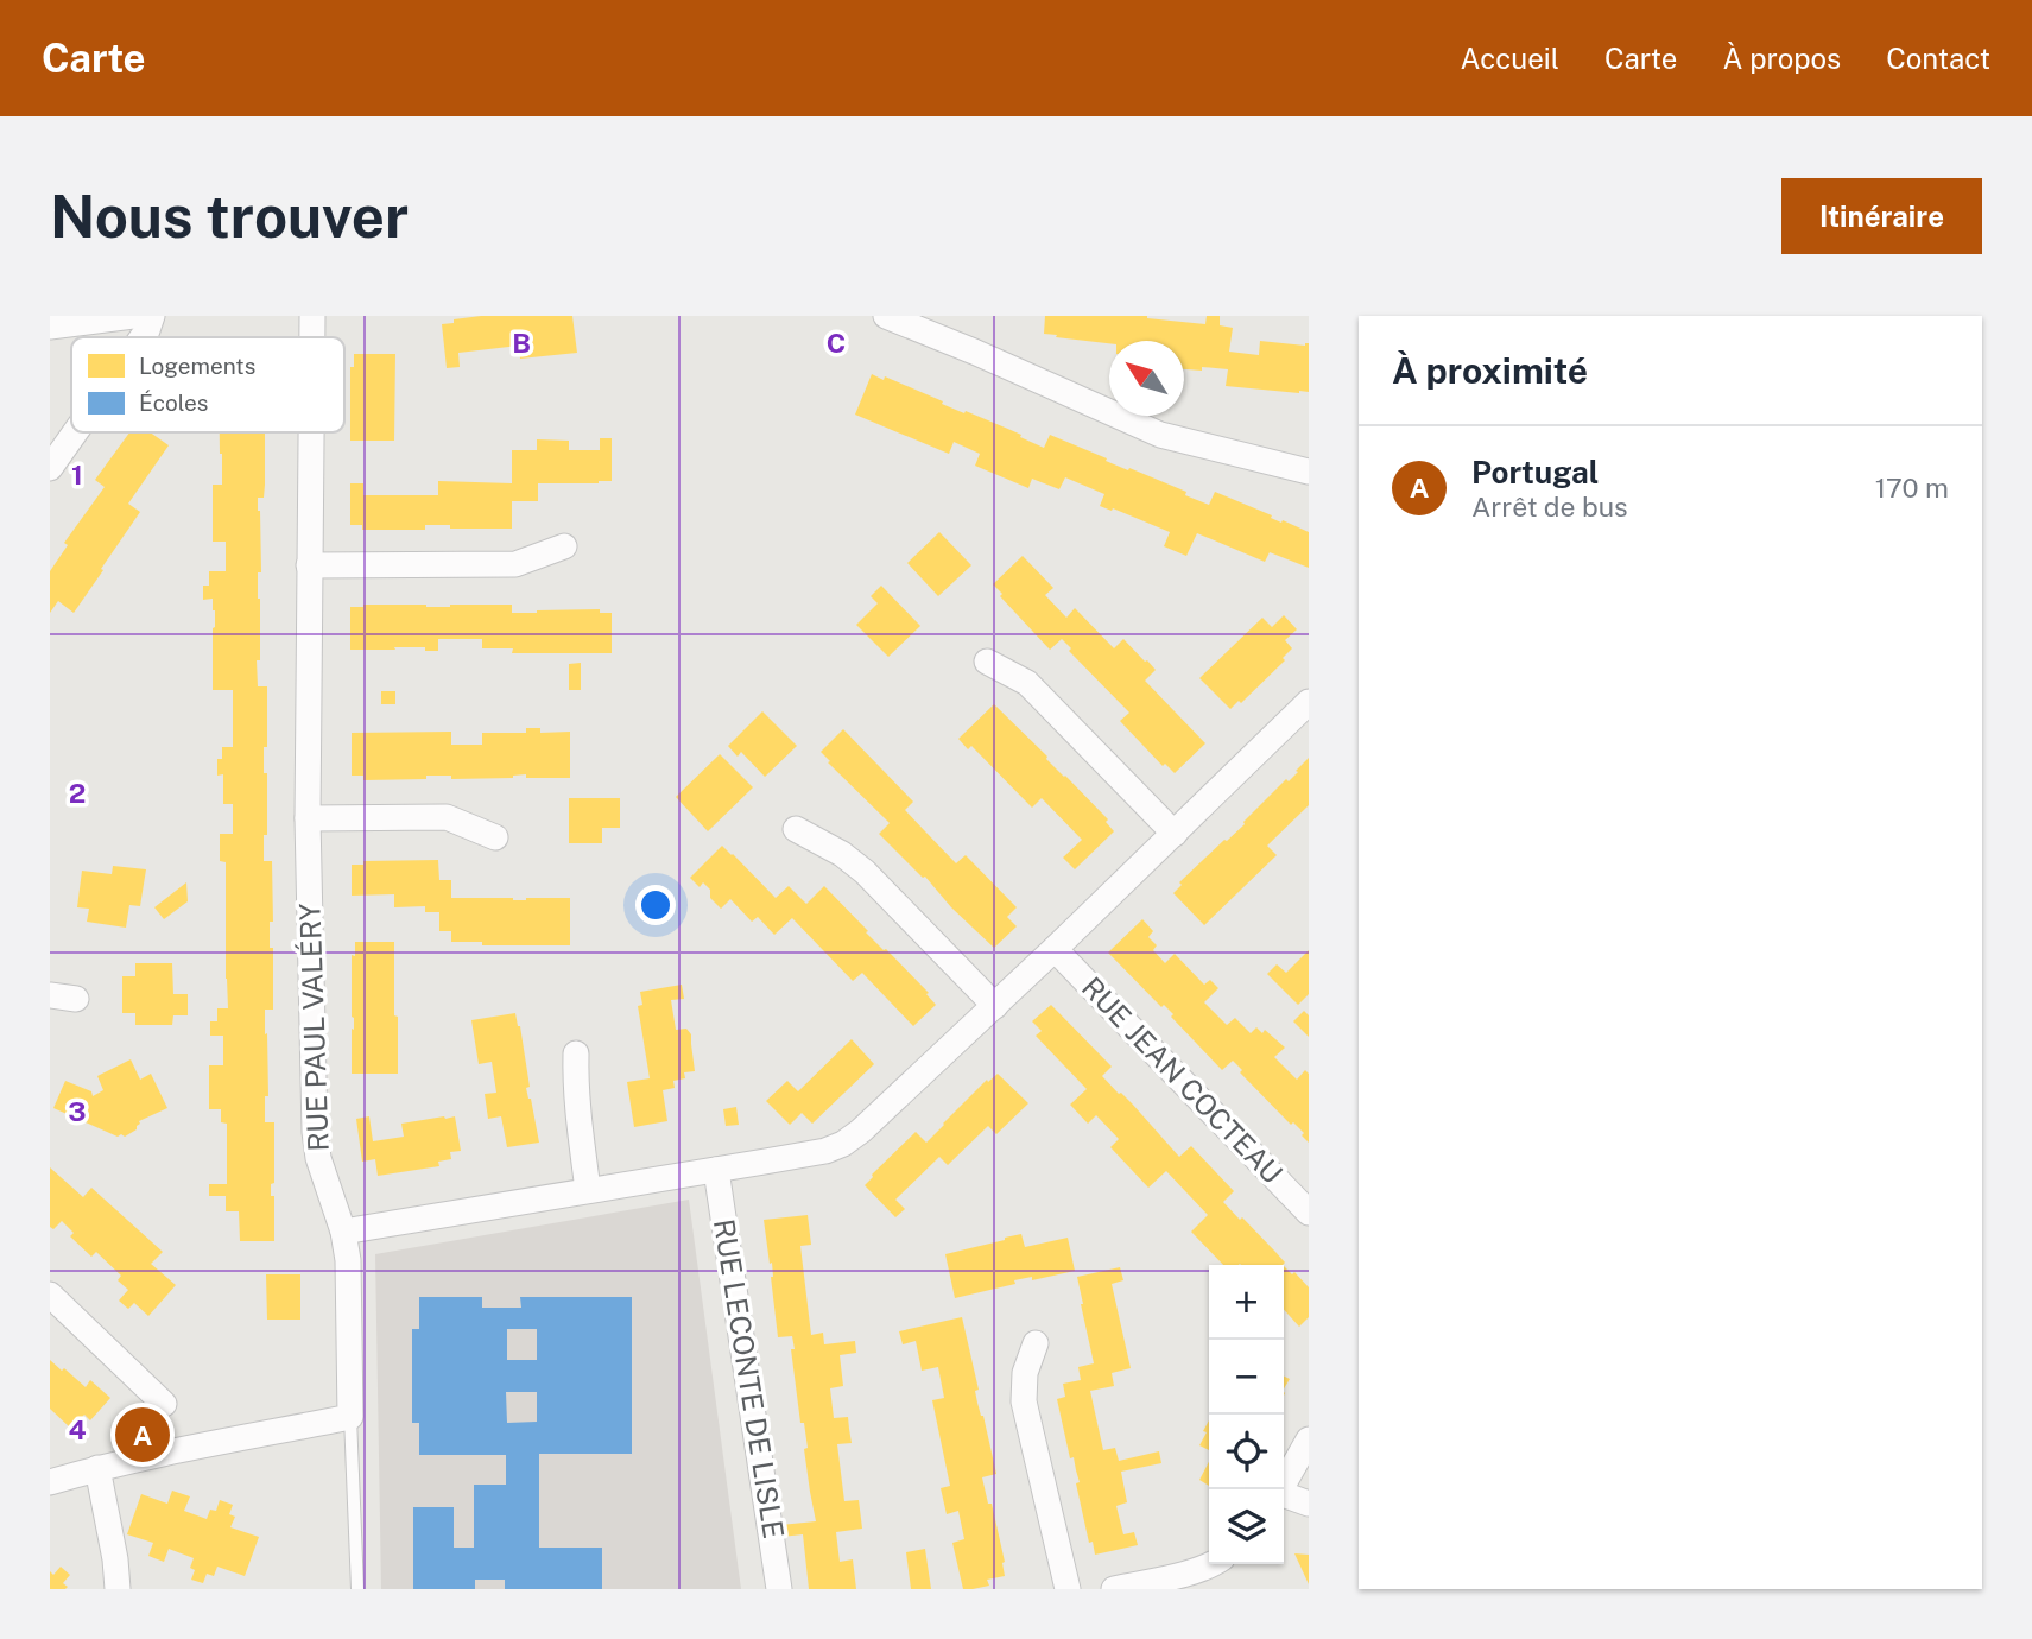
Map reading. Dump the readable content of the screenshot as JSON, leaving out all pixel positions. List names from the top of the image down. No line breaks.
{"streets":{"street":["RUE PAUL VALÉRY","RUE JEAN COCTEAU","RUE LECONTE DE LISLE"]},"legend":["Logements","Écoles"],"north":"top left","page":{"header":"Carte","nav":["Accueil","Carte","À propos","Contact"],"buttons":"Itinéraire","title":"Nous trouver","heading":"À proximité","list":[{"mark":"A","name":"Portugal","note":"Arrêt de bus","value":"170 m"}],"map_buttons":["+","−"],"pins":"A"},"grid":{"columns":["B","C"],"rows":["1","2","3","4"]}}
